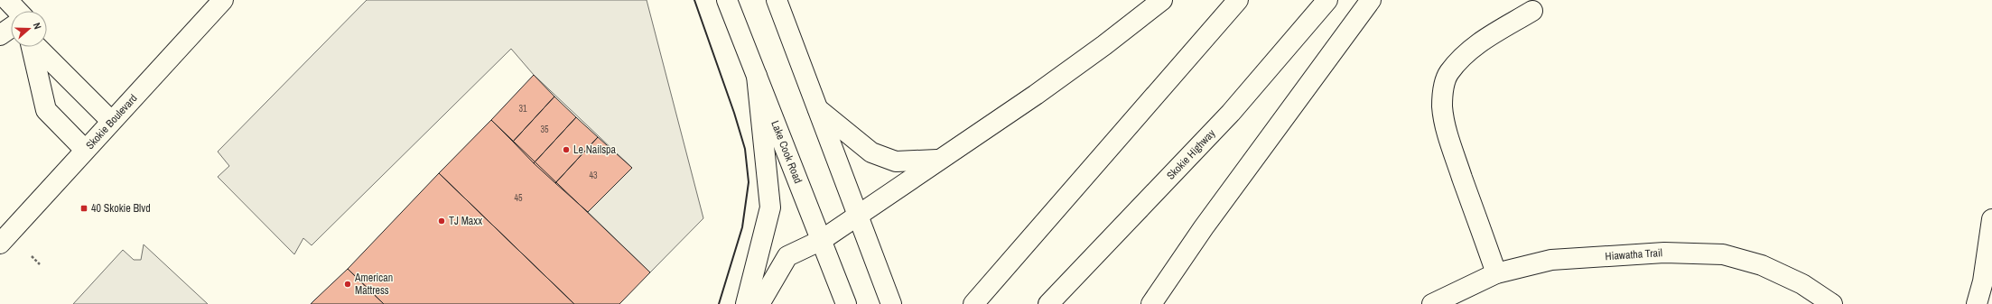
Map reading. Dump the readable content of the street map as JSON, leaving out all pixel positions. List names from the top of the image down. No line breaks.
{"streets":{"main road":["Skokie Boulevard","Lake Cook Road","Skokie Highway","Hiawatha Trail"]},"places":{"other":["Le Nailspa","TJ Maxx","American Mattress"],"transit":["40 Skokie Blvd"]},"house_numbers":["31","35","43","45"],"north":"right"}
